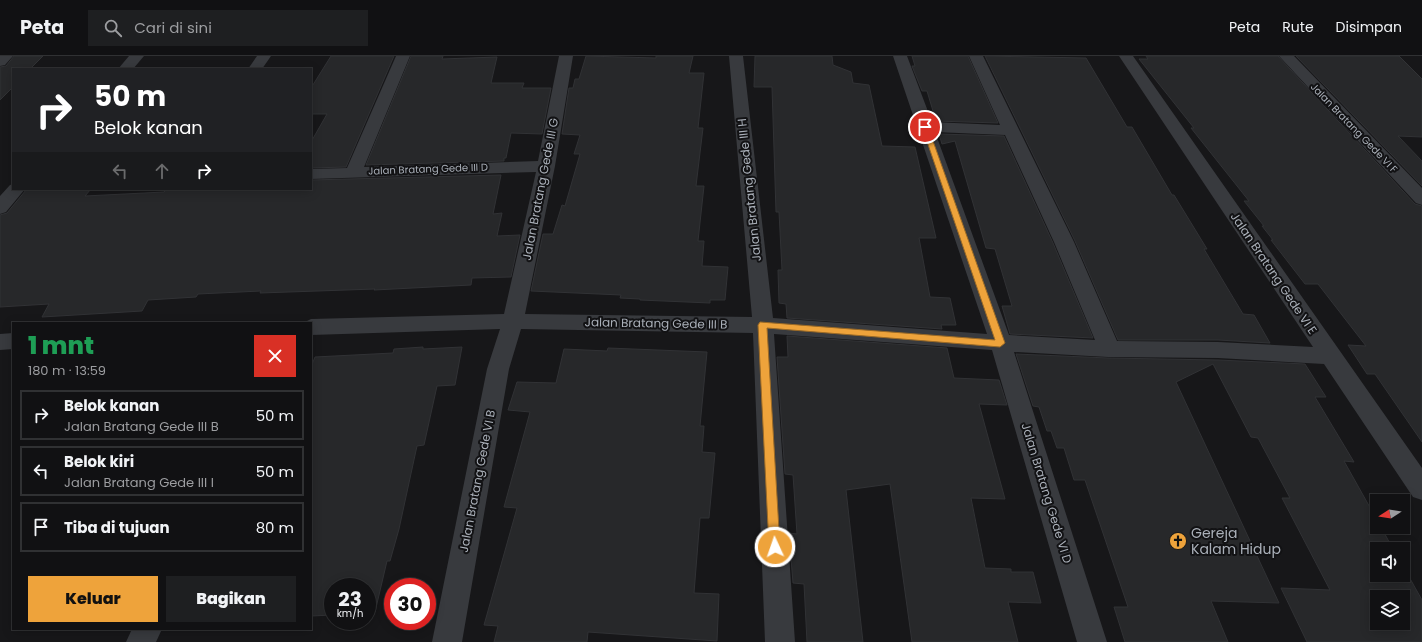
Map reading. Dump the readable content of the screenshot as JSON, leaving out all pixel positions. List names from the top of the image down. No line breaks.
{"streets":{"street":["Jalan Bratang Gede VI F","Jalan Bratang Gede III D","Jalan Bratang Gede III G","Jalan Bratang Gede III H","Jalan Bratang Gede VI E","Jalan Bratang Gede III B","Jalan Bratang Gede VI B","Jalan Bratang Gede VI D"]},"crossings":[["Jalan Bratang Gede III D","Jalan Bratang Gede III G"],["Jalan Bratang Gede III G","Jalan Bratang Gede III B"],["Jalan Bratang Gede III G","Jalan Bratang Gede VI B"],["Jalan Bratang Gede III H","Jalan Bratang Gede III B"],["Jalan Bratang Gede VI E","Jalan Bratang Gede III B"],["Jalan Bratang Gede III B","Jalan Bratang Gede VI B"],["Jalan Bratang Gede III B","Jalan Bratang Gede VI D"]],"places":{"church":["Gereja Kalam Hidup"]},"north":"left","page":{"header":"Peta","search":"Cari di sini","nav":["Peta","Rute","Disimpan"],"turn":["50 m","Belok kanan"],"heading":["1 mnt","180 m · 13:59"],"list":[{"name":"Belok kanan","note":"Jalan Bratang Gede III B","value":"50 m"},{"name":"Belok kiri","note":"Jalan Bratang Gede III I","value":"50 m"},{"name":"Tiba di tujuan","value":"80 m"}],"buttons":["Keluar","Bagikan"],"speed":"23 km/h","limit":"30"}}
